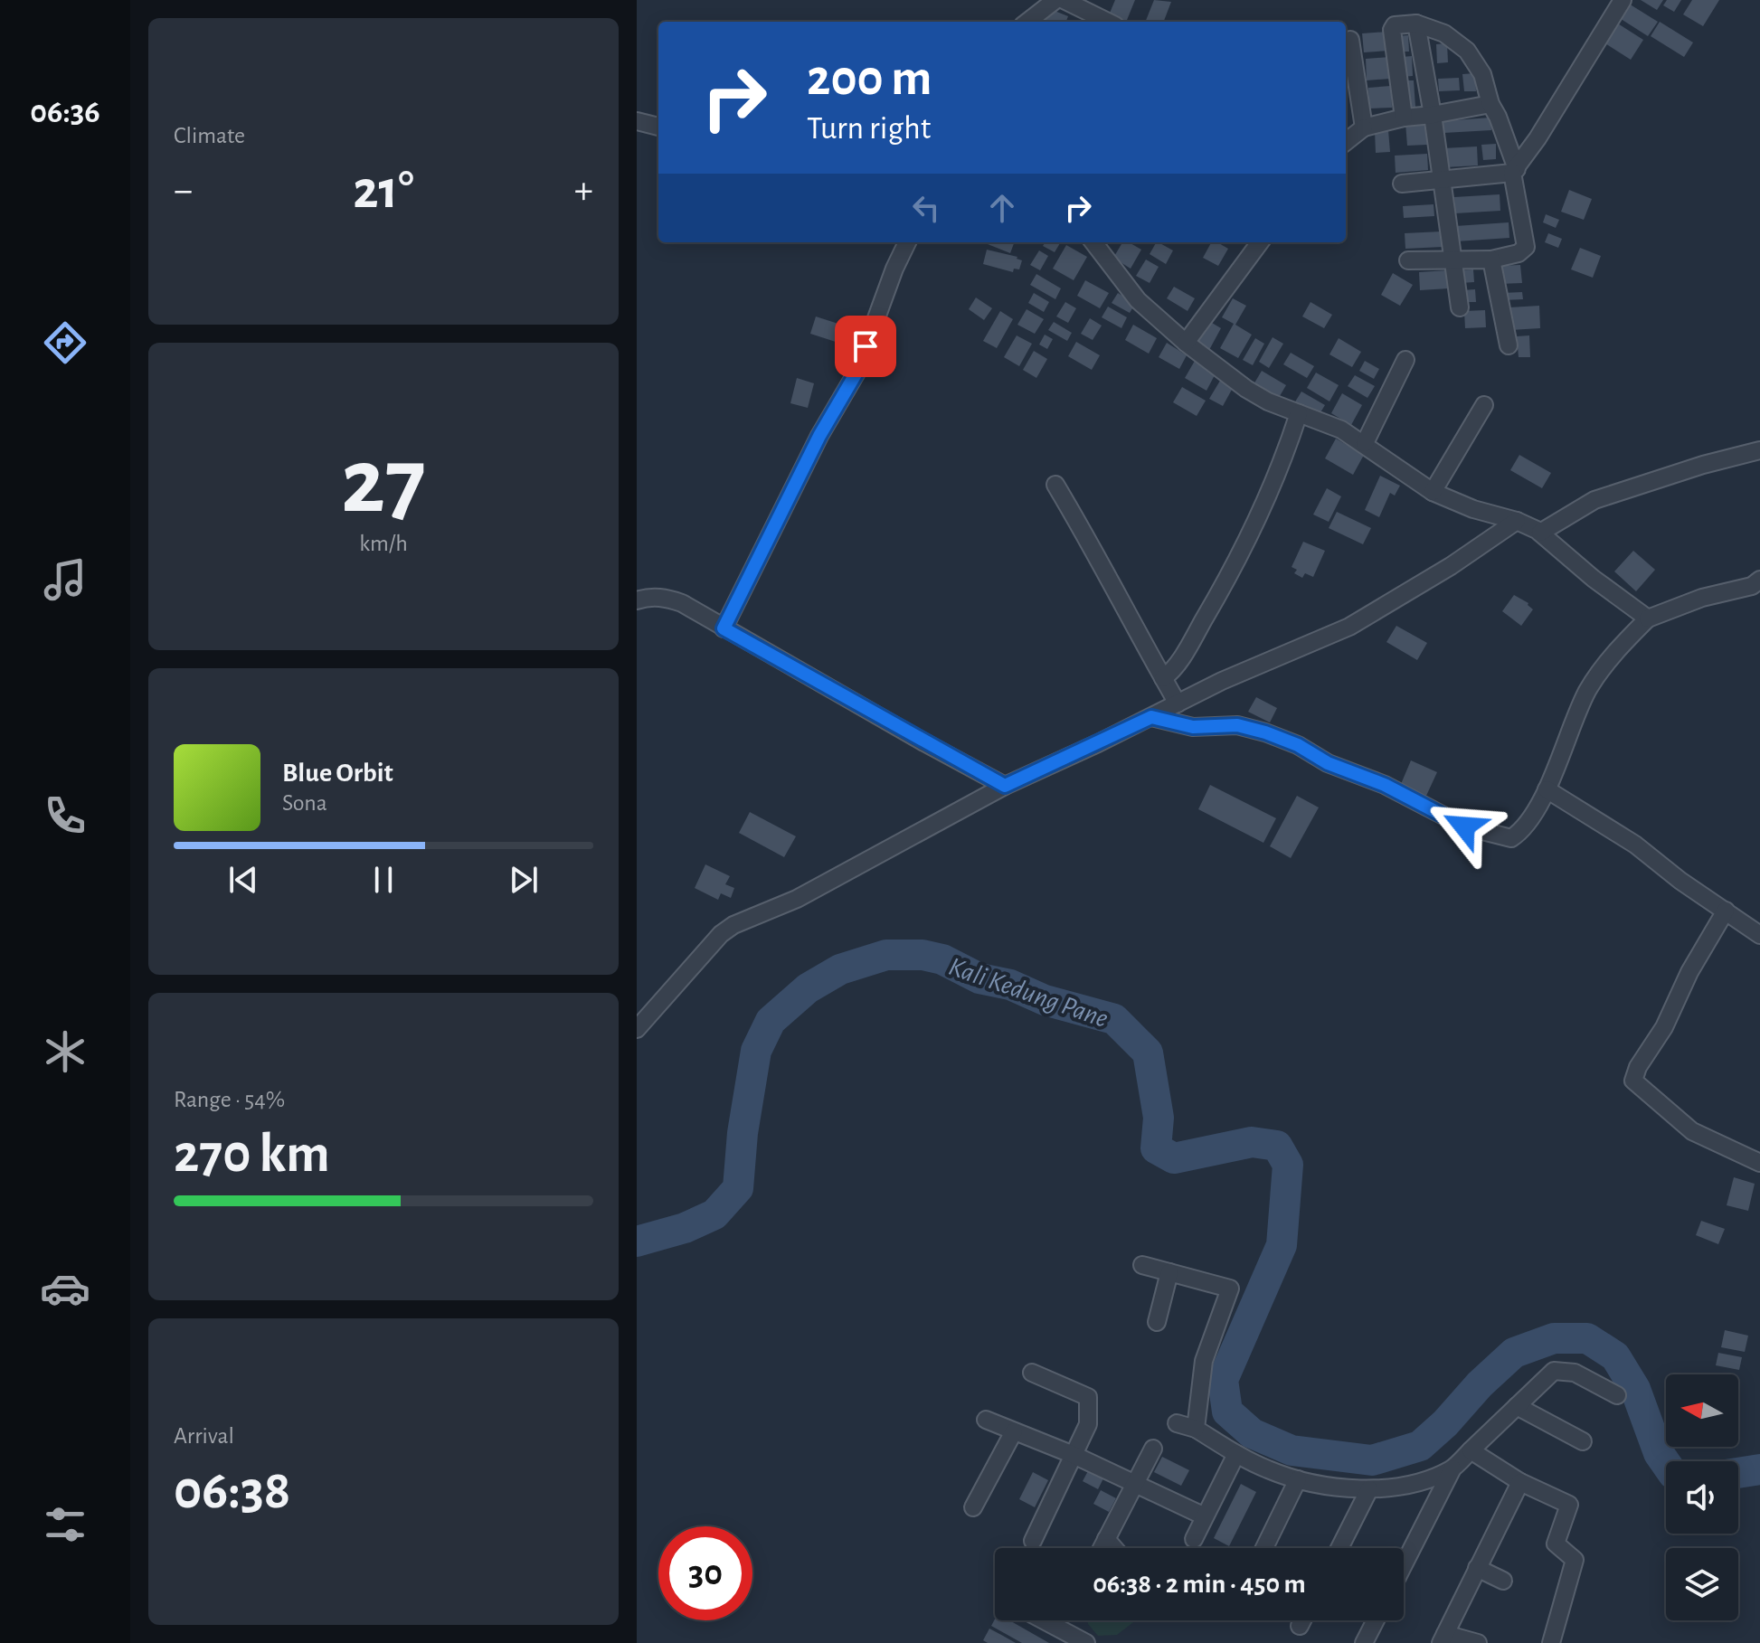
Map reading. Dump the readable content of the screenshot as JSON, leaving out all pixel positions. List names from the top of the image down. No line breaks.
{"water":["Kali Kedung Pane"],"north":"left","page":{"tabs":"06:36","tile":["Climate",["27","km/h"],["Range · 54%","270 km"],["Arrival","06:38"]],"turn":["200 m","Turn right"],"heat":["−","21°","+"],"song":["Blue Orbit","Sona"],"limit":"30","trip":"06:38 · 2 min · 450 m"}}
